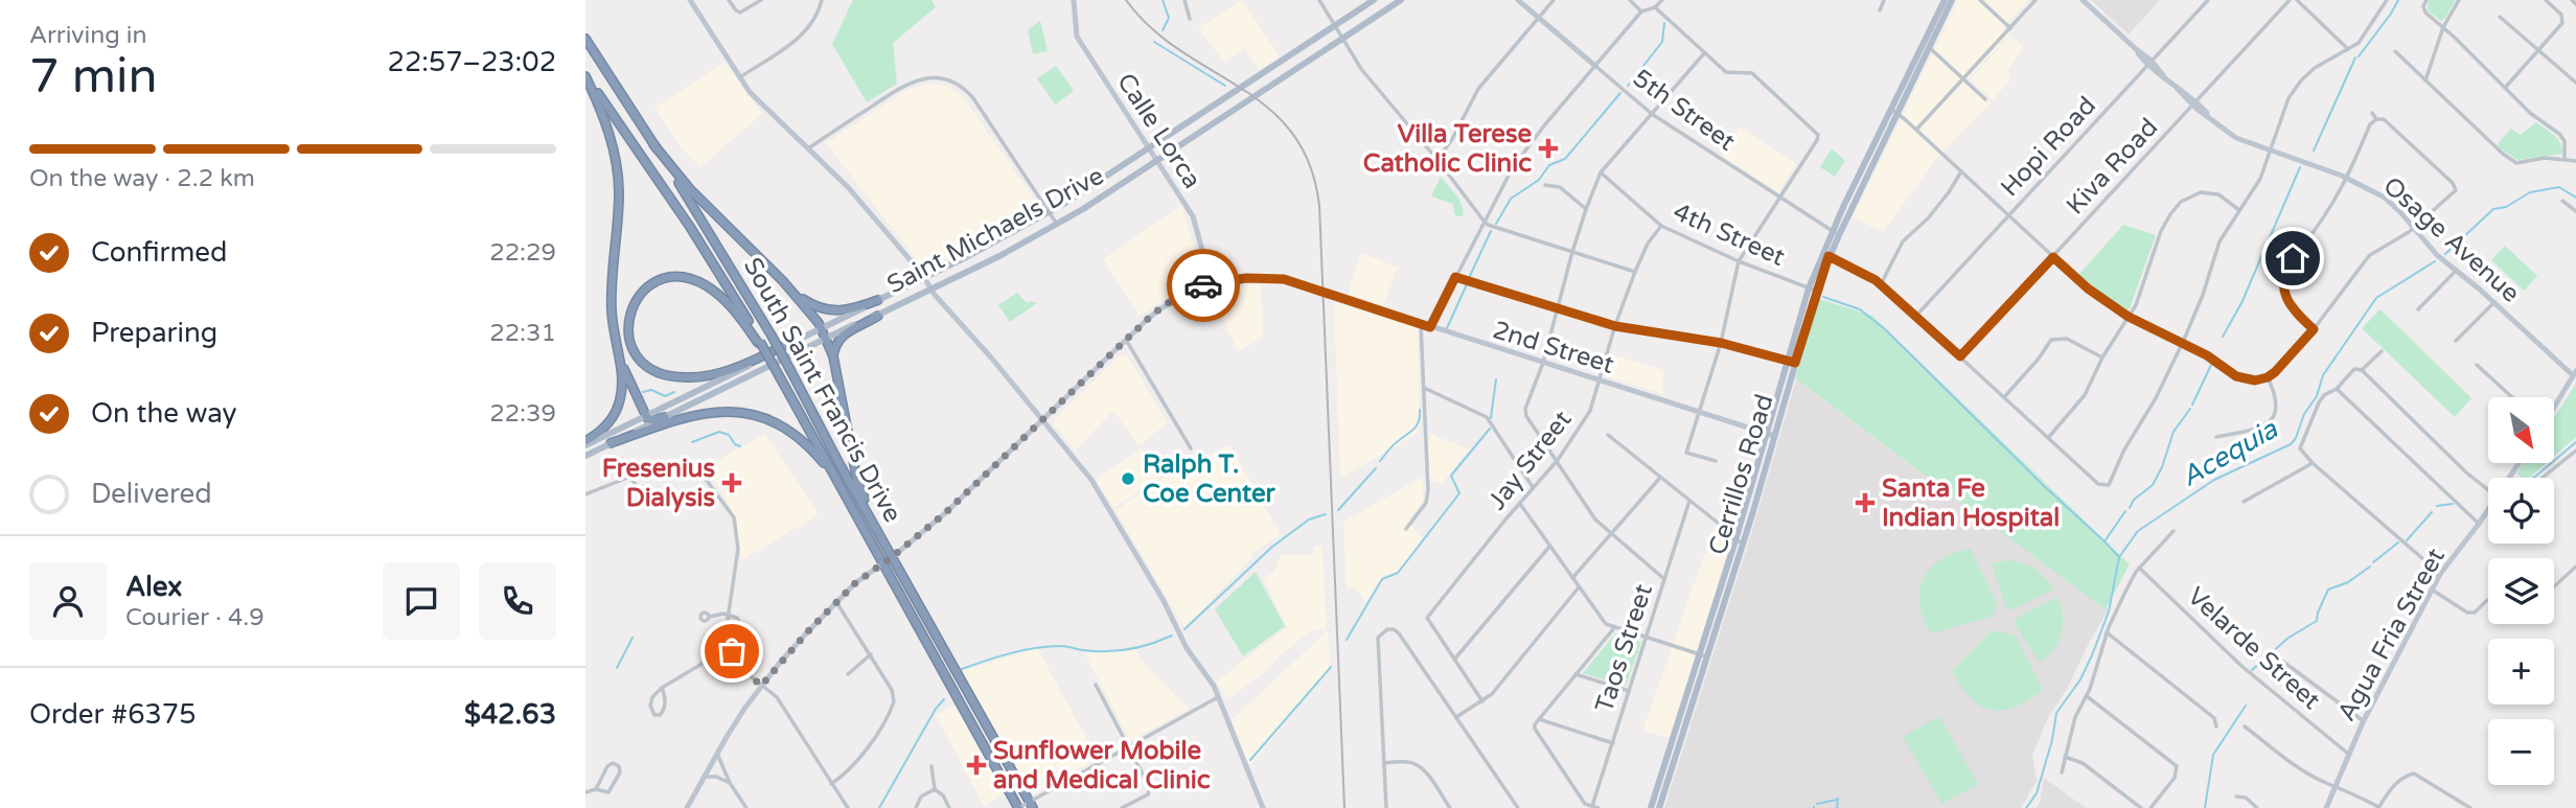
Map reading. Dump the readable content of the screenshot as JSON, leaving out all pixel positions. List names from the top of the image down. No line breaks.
{"streets":{"highway":["South Saint Francis Drive"],"main road":["Saint Michaels Drive","Cerrillos Road"],"street":["5th Street","Calle Lorca","Hopi Road","Kiva Road","4th Street","Osage Avenue","2nd Street","Jay Street","Agua Fria Street","Taos Street","Velarde Street"]},"crossings":[["5th Street","Cerrillos Road"],["Calle Lorca","Saint Michaels Drive"],["Calle Lorca","2nd Street"],["Hopi Road","Osage Avenue"],["Kiva Road","Osage Avenue"],["4th Street","Jay Street"],["4th Street","Cerrillos Road"],["2nd Street","South Saint Francis Drive"],["2nd Street","Jay Street"],["2nd Street","Cerrillos Road"],["Agua Fria Street","Velarde Street"]],"water":["Acequia"],"places":{"health":["Villa Terese Catholic Clinic","Fresenius Dialysis","Santa Fe Indian Hospital","Sunflower Mobile and Medical Clinic"],"other":["Ralph T. Coe Center"]},"north":"bottom right","page":{"heading":["7 min","Arriving in","22:57–23:02"],"panel":["Alex","Courier · 4.9","Order #6375","$42.63"],"bar":"On the way · 2.2 km","list":[["Confirmed","22:29"],["Preparing","22:31"],["On the way","22:39"],"Delivered"],"map_buttons":["+","−"]}}
